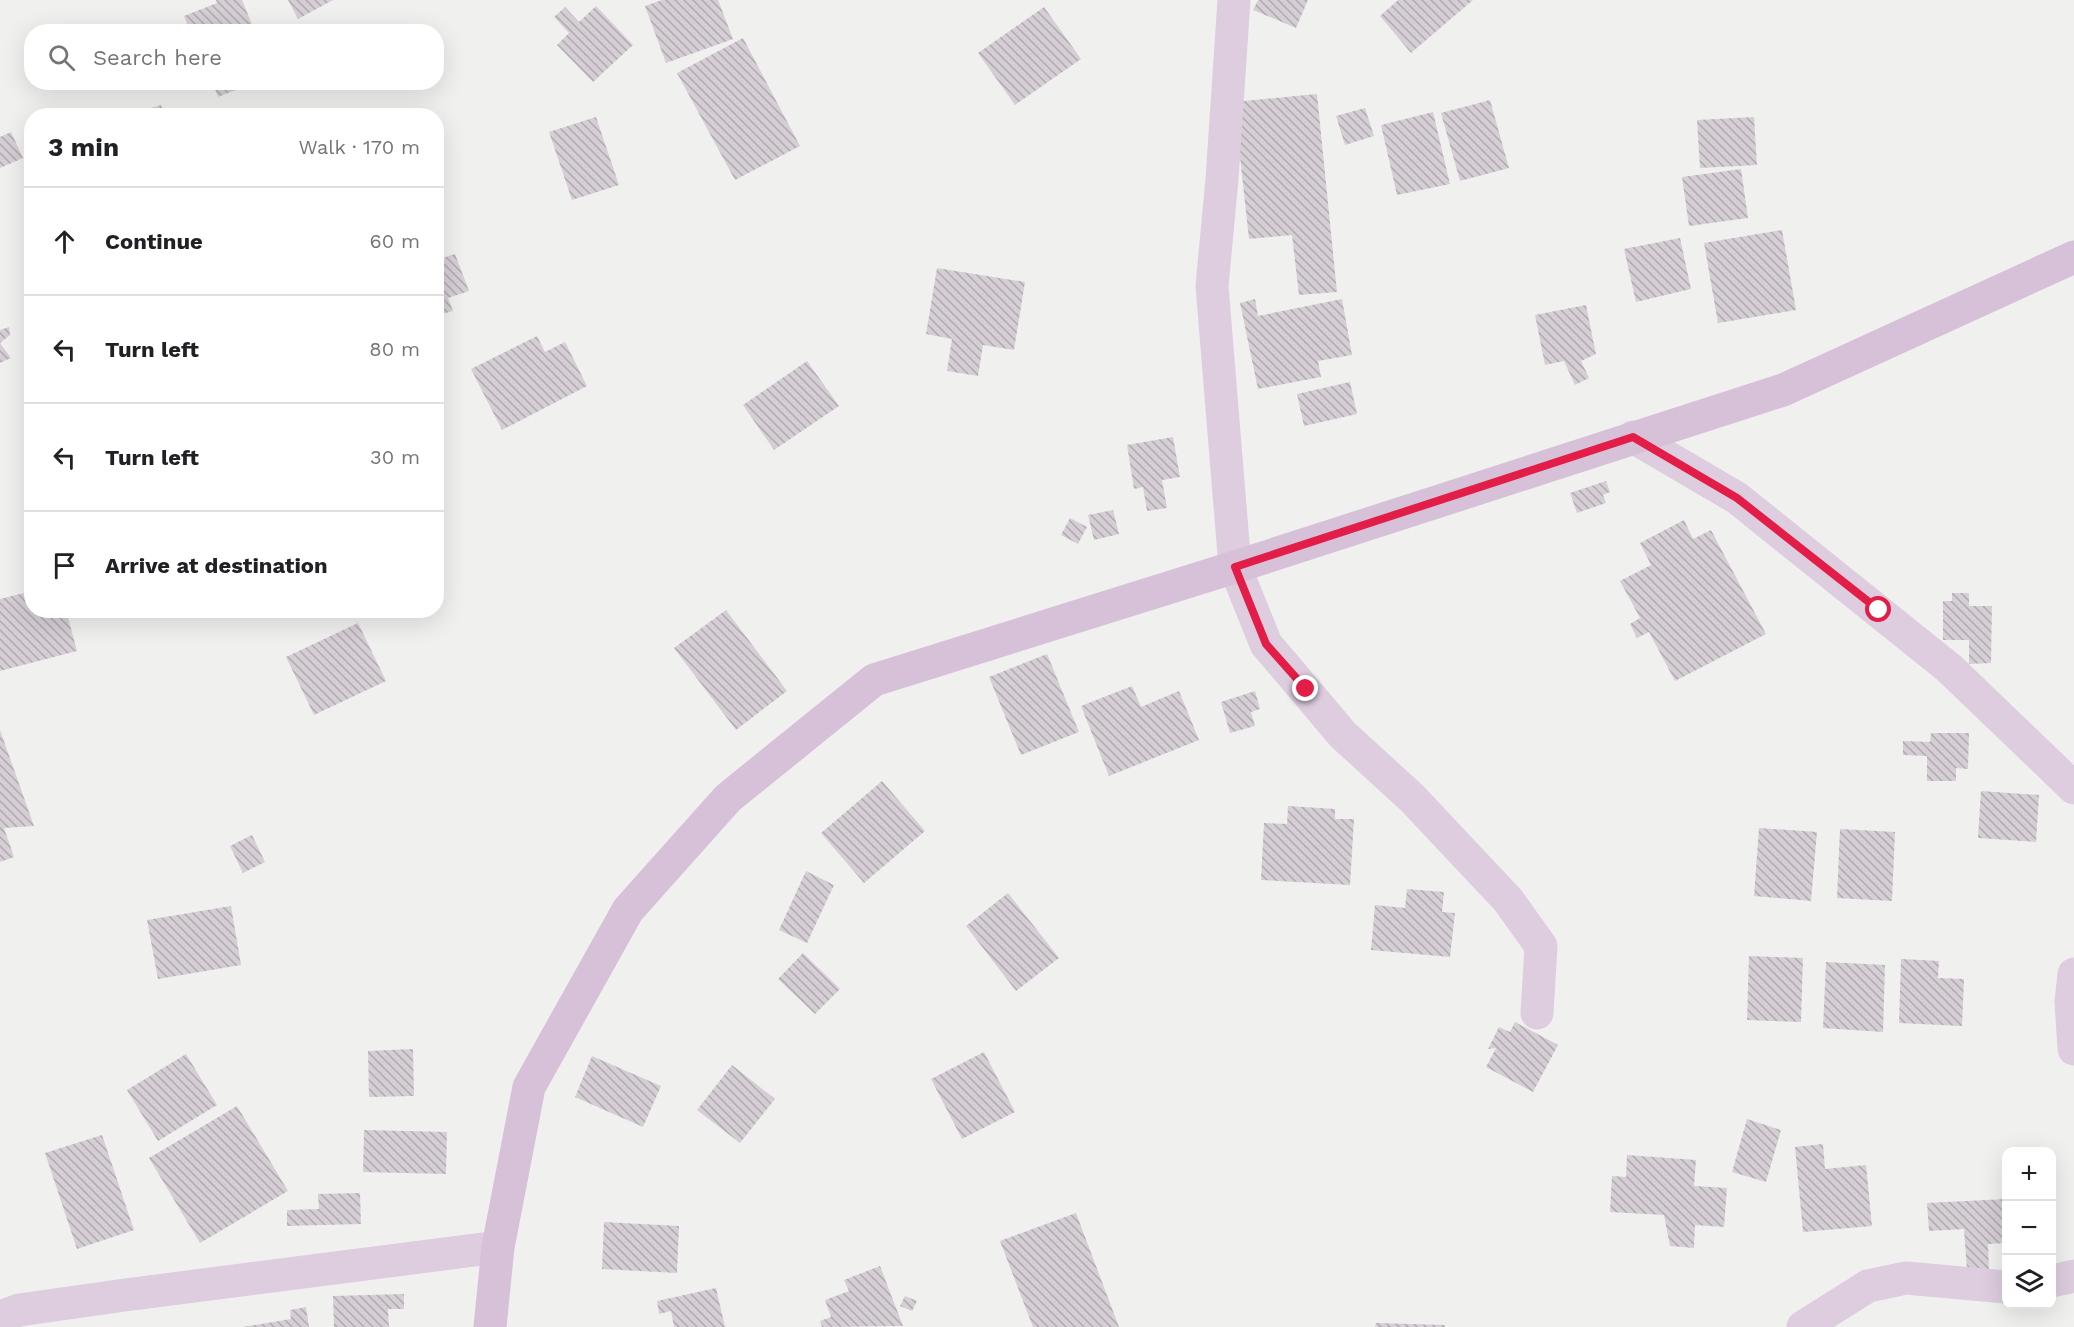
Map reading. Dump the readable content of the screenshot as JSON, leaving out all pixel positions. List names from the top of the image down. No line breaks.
{"page":{"search":"Search here","heading":["3 min","Walk · 170 m"],"list":[["Continue","60 m"],["Turn left","80 m"],["Turn left","30 m"],"Arrive at destination"],"map_buttons":["+","−"]}}
